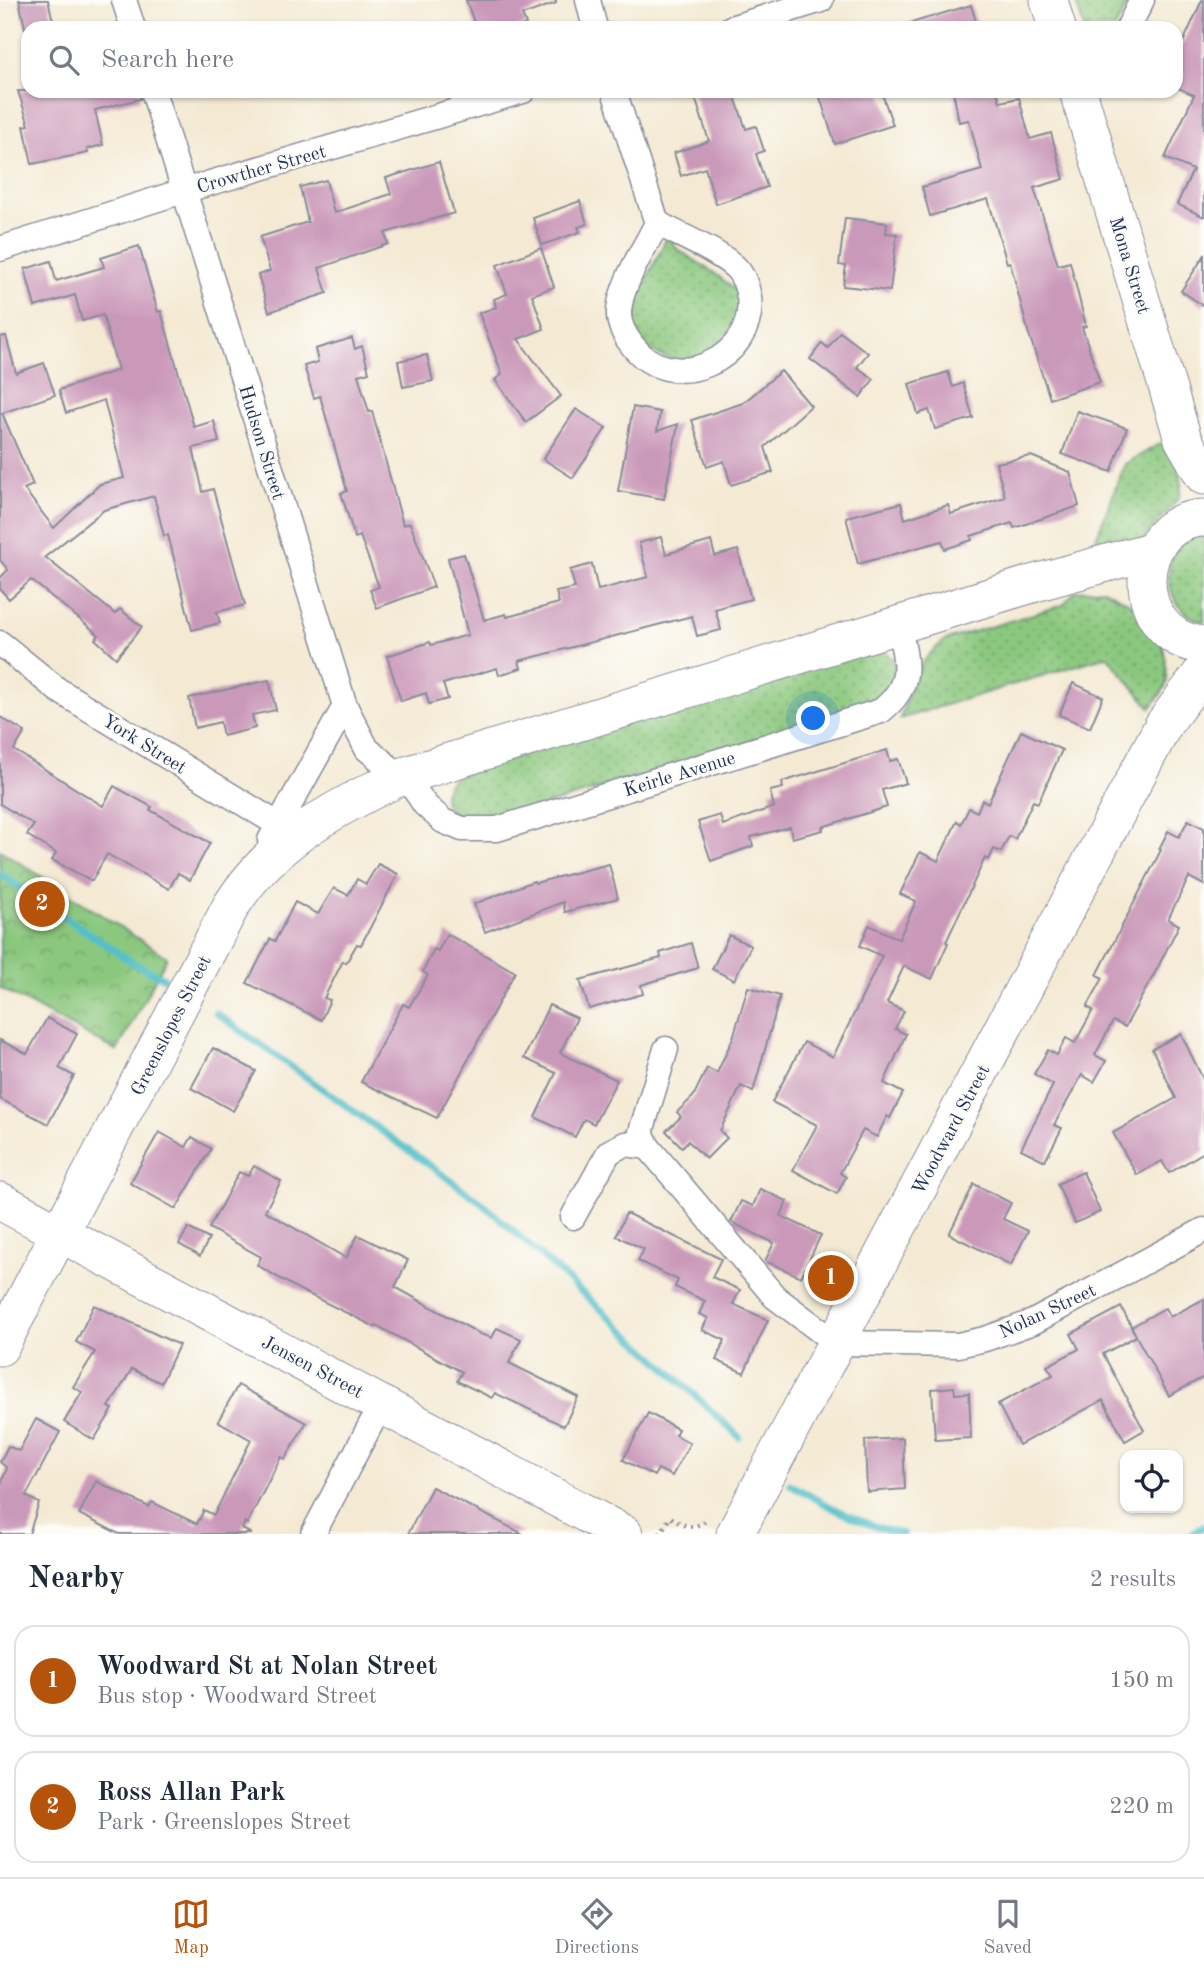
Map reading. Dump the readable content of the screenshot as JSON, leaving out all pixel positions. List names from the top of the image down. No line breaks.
{"streets":{"street":["Crowther Street","Mona Street","Hudson Street","York Street","Keirle Avenue","Greenslopes Street","Woodward Street","Nolan Street","Jensen Street"]},"crossings":[["Crowther Street","Hudson Street"],["Mona Street","Woodward Street"],["Hudson Street","Keirle Avenue"],["York Street","Greenslopes Street"],["Greenslopes Street","Jensen Street"],["Woodward Street","Nolan Street"]],"page":{"search":"Search here","pins":["2","1"],"heading":["Nearby","2 results"],"list":[{"mark":"1","name":"Woodward St at Nolan Street","note":"Bus stop · Woodward Street","value":"150 m"},{"mark":"2","name":"Ross Allan Park","note":"Park · Greenslopes Street","value":"220 m"}],"nav":["Map","Directions","Saved"]}}
